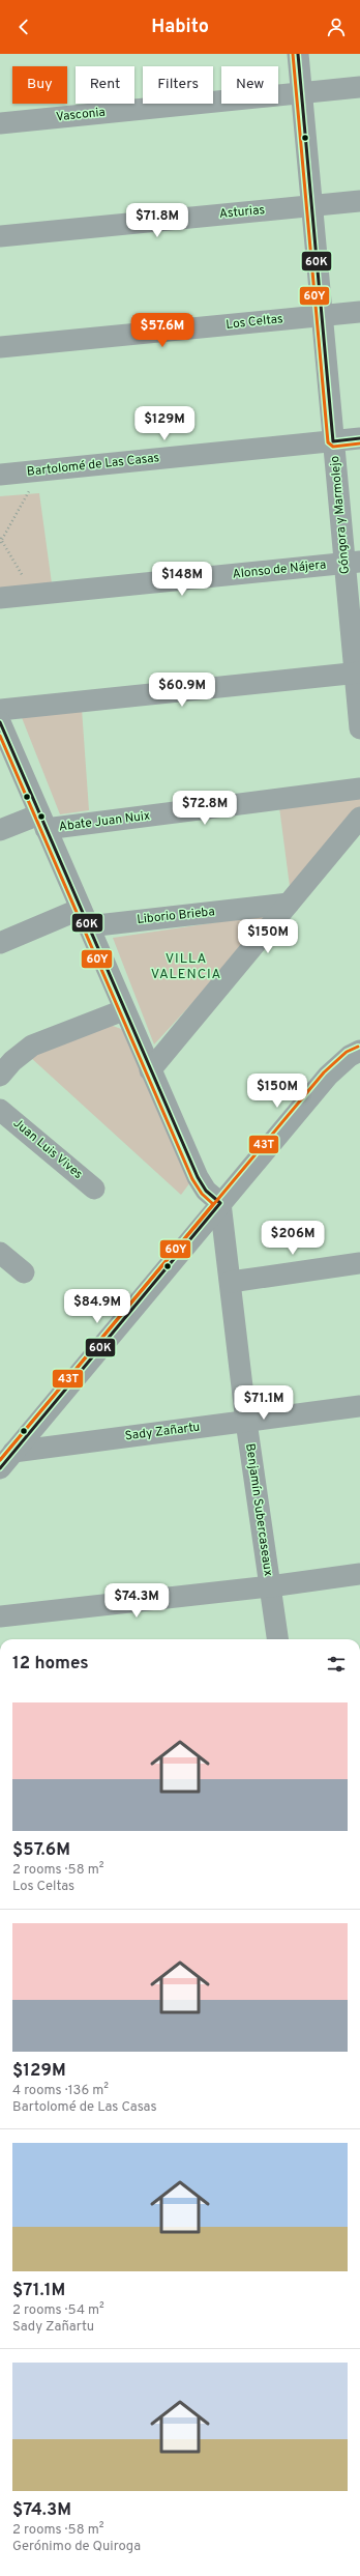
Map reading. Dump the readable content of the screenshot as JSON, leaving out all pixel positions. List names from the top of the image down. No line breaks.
{"streets":{"street":["Vasconia","Asturias","Los Celtas","Bartolomé de Las Casas","Góngora y Marmolejo","Alonso de Nájera","Abate Juan Nuix","Liborio Brieba","Juan Luis Vives","Sady Zañartu","Benjamín Subercaseaux"]},"crossings":[["Vasconia","Góngora y Marmolejo"],["Asturias","Góngora y Marmolejo"],["Los Celtas","Góngora y Marmolejo"],["Bartolomé de Las Casas","Góngora y Marmolejo"],["Góngora y Marmolejo","Alonso de Nájera"],["Sady Zañartu","Benjamín Subercaseaux"]],"districts":["VILLA VALENCIA"],"lines":["transit line 60K","transit line 60Y","transit line 43T"],"page":{"header":"Habito","chip":["Buy","Rent","Filters","New"],"price":["$71.8M","$57.6M","$129M","$148M","$60.9M","$72.8M","$150M","$150M","$206M","$84.9M","$71.1M","$74.3M"],"heading":"12 homes","list":[{"name":"$57.6M","note":"2 rooms · 58 m² · Los Celtas"},{"name":"$129M","note":"4 rooms · 136 m² · Bartolomé de Las Casas"},{"name":"$71.1M","note":"2 rooms · 54 m² · Sady Zañartu"},{"name":"$74.3M","note":"2 rooms · 58 m² · Gerónimo de Quiroga"}]}}
